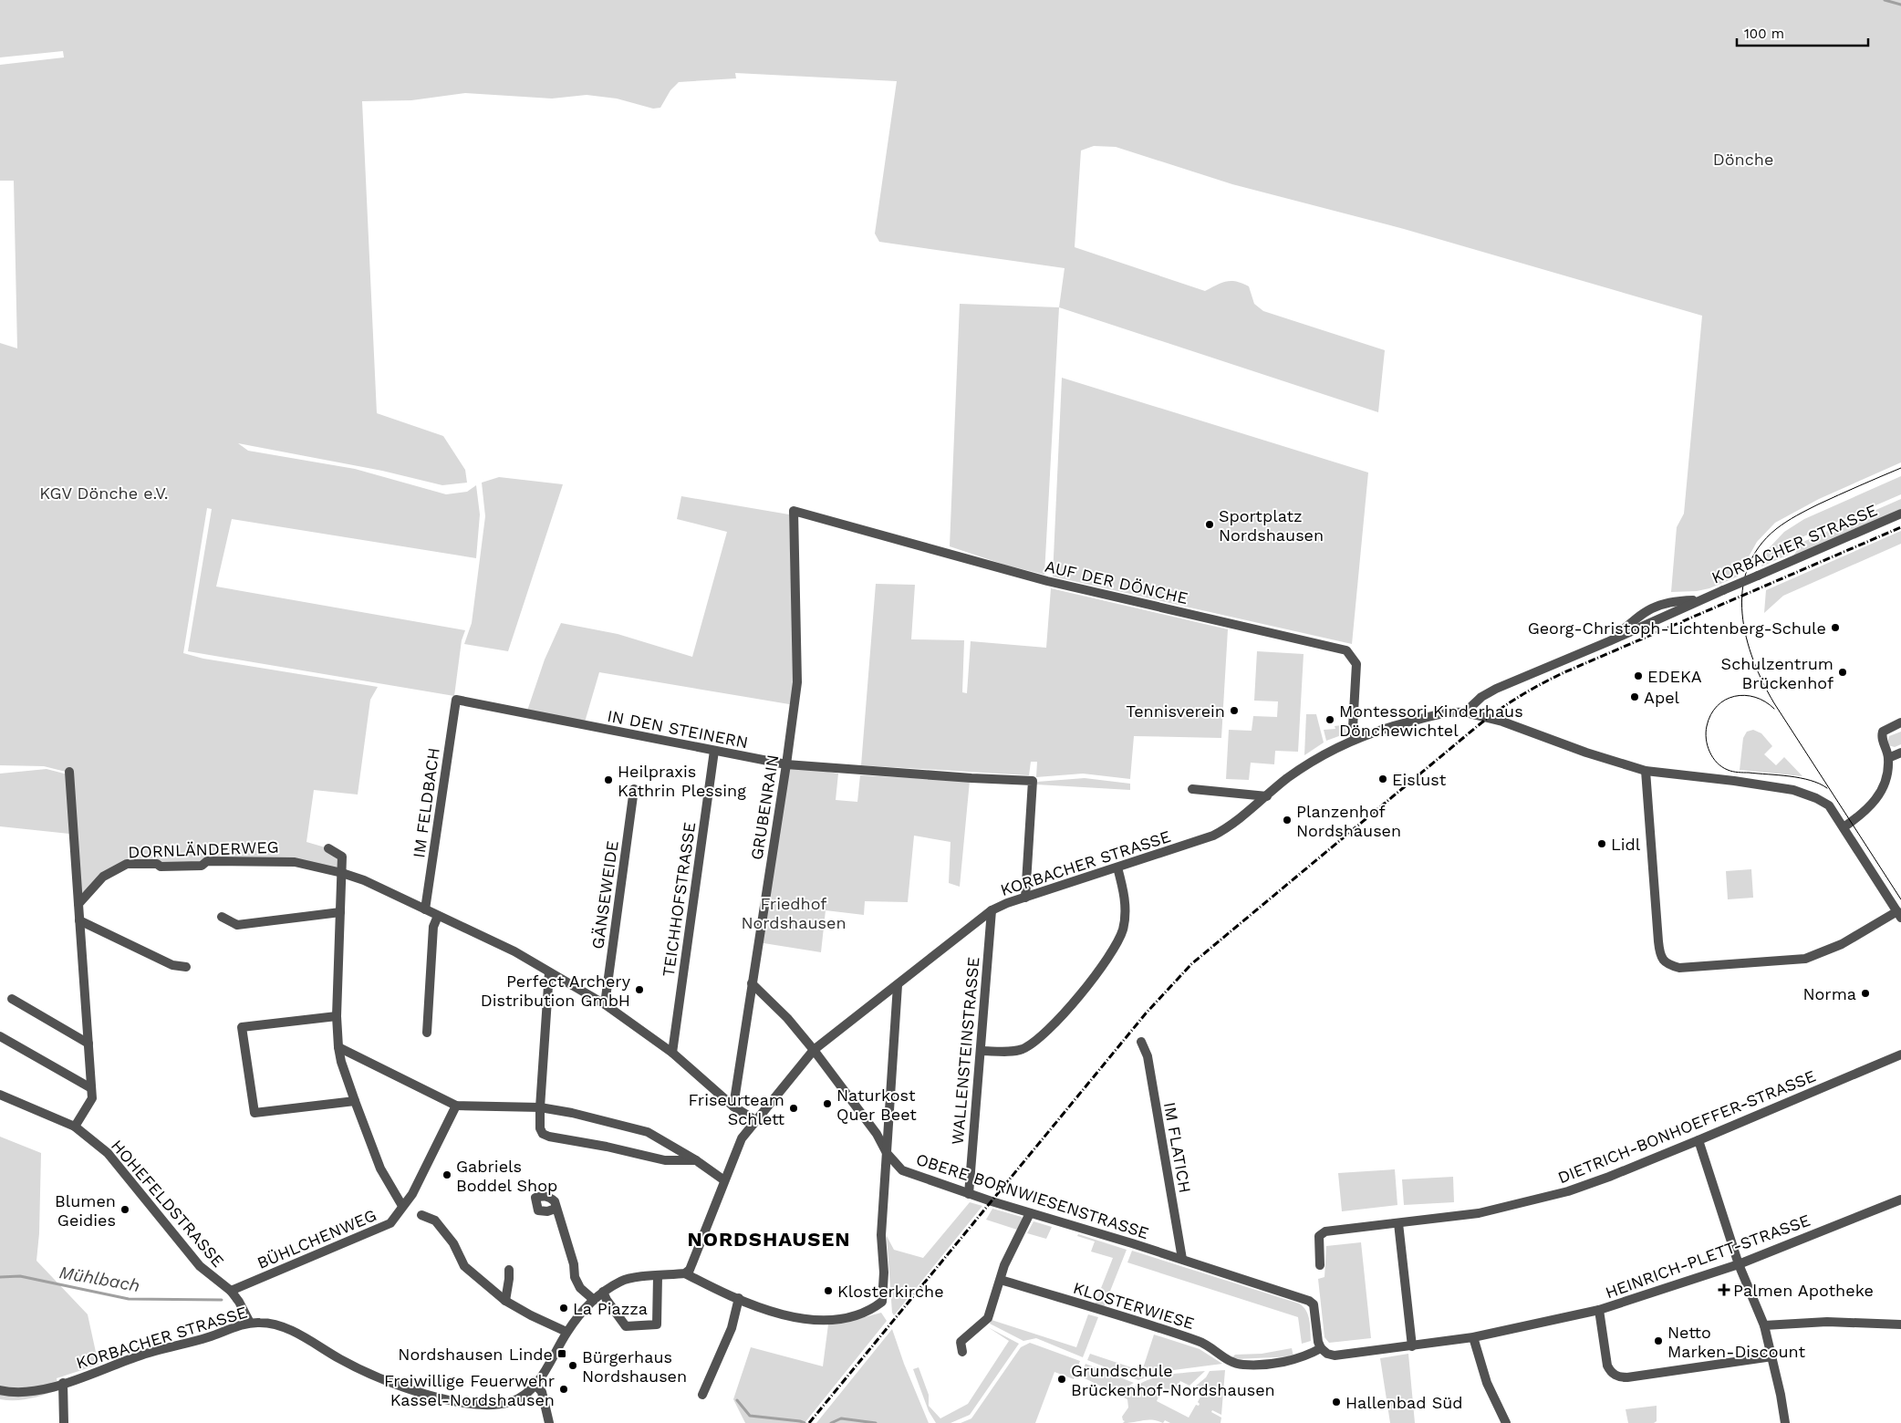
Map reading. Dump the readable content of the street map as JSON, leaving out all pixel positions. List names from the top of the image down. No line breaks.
{"streets":{"street":["KORBACHER STRASSE","AUF DER DÖNCHE","IN DEN STEINERN","IM FELDBACH","GRUBENRAIN","DORNLÄNDERWEG","GÄNSEWEIDE","TEICHHOFSTRASSE","WALLENSTEINSTRASSE","DIETRICH-BONHOEFFER-STRASSE","IM FLATICH","OBERE BORNWIESENSTRASSE","HOHEFELDSTRASSE","BÜHLCHENWEG","HEINRICH-PLETT-STRASSE","KLOSTERWIESE"]},"crossings":[["KORBACHER STRASSE","AUF DER DÖNCHE"],["KORBACHER STRASSE","IN DEN STEINERN"],["KORBACHER STRASSE","WALLENSTEINSTRASSE"],["KORBACHER STRASSE","OBERE BORNWIESENSTRASSE"],["KORBACHER STRASSE","HOHEFELDSTRASSE"],["AUF DER DÖNCHE","GRUBENRAIN"],["IN DEN STEINERN","IM FELDBACH"],["IN DEN STEINERN","GRUBENRAIN"],["IN DEN STEINERN","TEICHHOFSTRASSE"],["GRUBENRAIN","OBERE BORNWIESENSTRASSE"],["WALLENSTEINSTRASSE","OBERE BORNWIESENSTRASSE"],["IM FLATICH","OBERE BORNWIESENSTRASSE"],["OBERE BORNWIESENSTRASSE","HEINRICH-PLETT-STRASSE"],["OBERE BORNWIESENSTRASSE","KLOSTERWIESE"],["HOHEFELDSTRASSE","BÜHLCHENWEG"],["HEINRICH-PLETT-STRASSE","KLOSTERWIESE"]],"districts":["NORDSHAUSEN"],"water":["Mühlbach"],"parks":["Dönche","KGV Dönche e.V.","Friedhof Nordshausen"],"places":{"other":["Sportplatz Nordshausen","Georg-Christoph-Lichtenberg-Schule","Schulzentrum Brückenhof","EDEKA","Apel","Tennisverein","Montessori Kinderhaus Dönchewichtel","Eislust","Heilpraxis Kathrin Plessing","Planzenhof Nordshausen","Lidl","Perfect Archery Distribution GmbH","Norma","Naturkost Quer Beet","Friseurteam Schlett","Gabriels Boddel Shop","Blumen Geidies","Klosterkirche","La Piazza","Netto Marken-Discount","Bürgerhaus Nordshausen","Grundschule Brückenhof-Nordshausen","Freiwillige Feuerwehr Kassel-Nordshausen","Hallenbad Süd"],"health":["Palmen Apotheke"],"transit":["Nordshausen Linde"]},"scale_bar":"100 m"}
